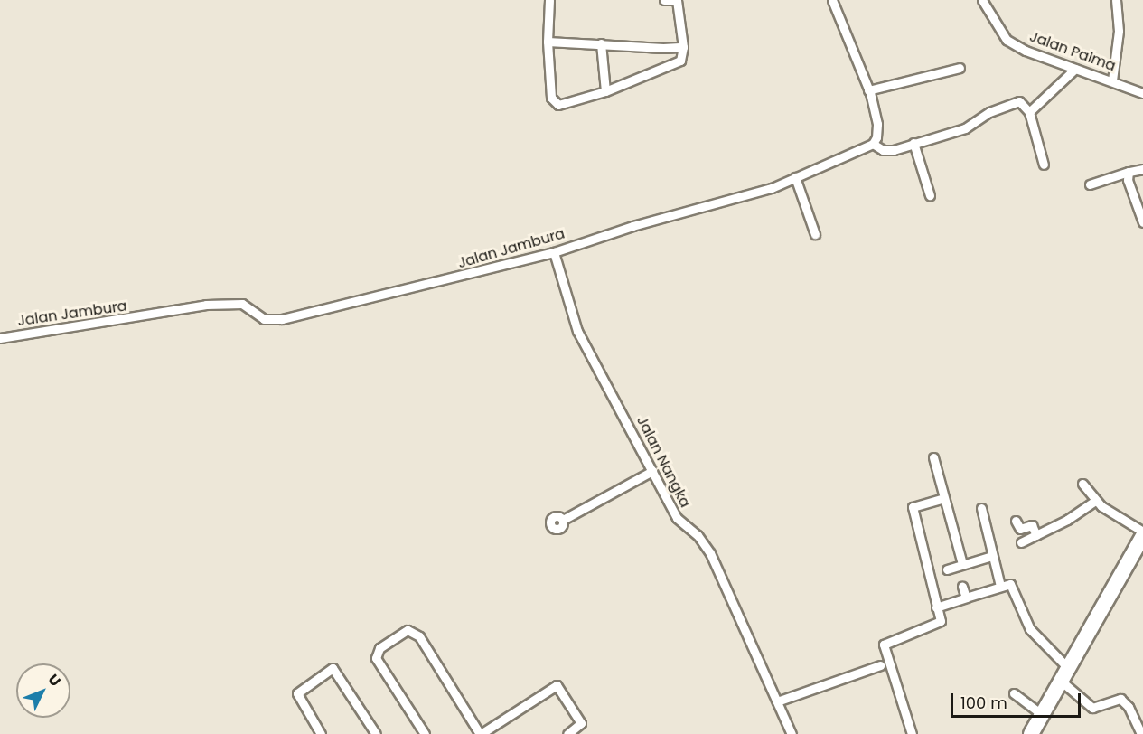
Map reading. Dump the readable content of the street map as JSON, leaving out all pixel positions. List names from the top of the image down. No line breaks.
{"streets":{"street":["Jalan Palma","Jalan Jambura","Jalan Nangka"]},"crossings":[["Jalan Jambura","Jalan Nangka"]],"scale_bar":"100 m","north":"top right"}
